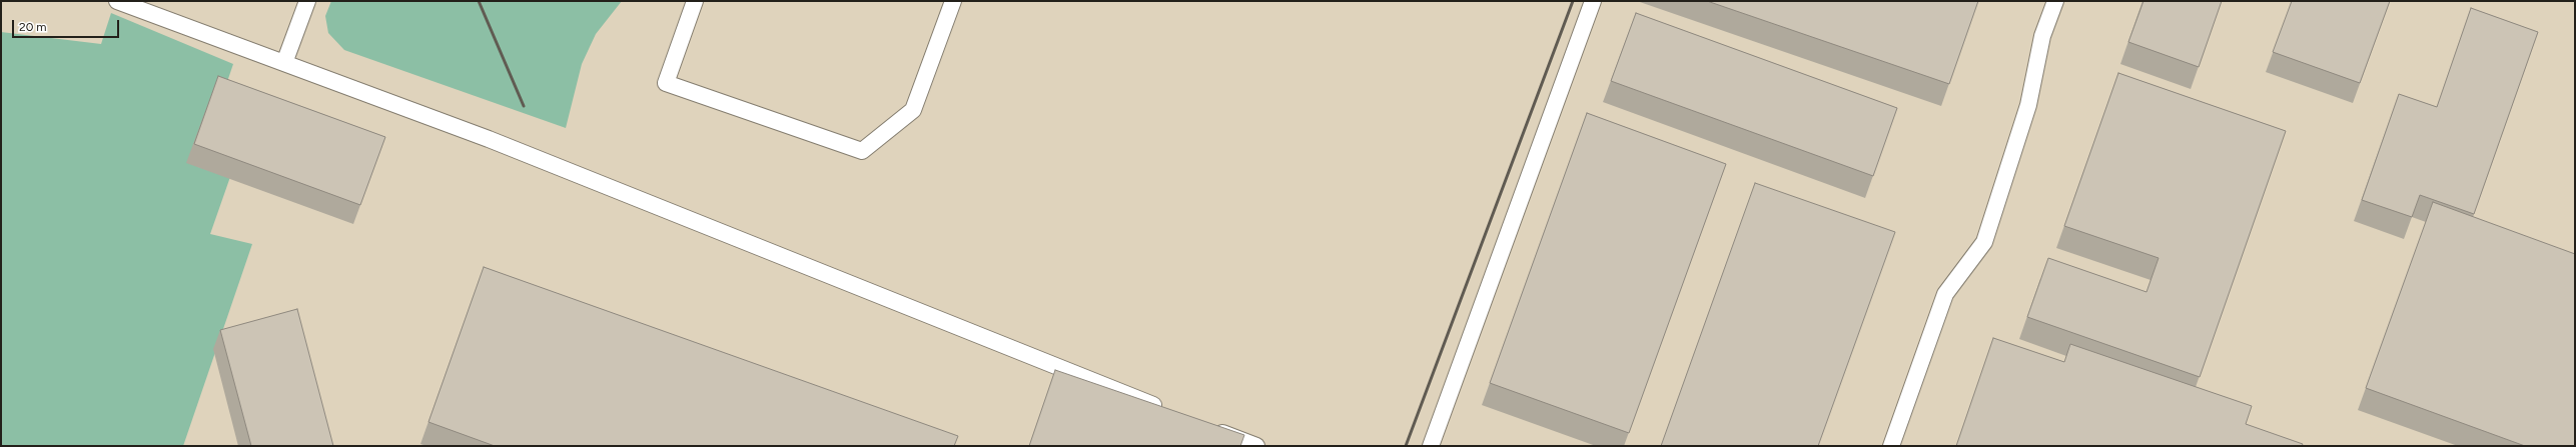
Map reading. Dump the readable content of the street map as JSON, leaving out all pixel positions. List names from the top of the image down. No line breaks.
{"scale_bar":"20 m"}
